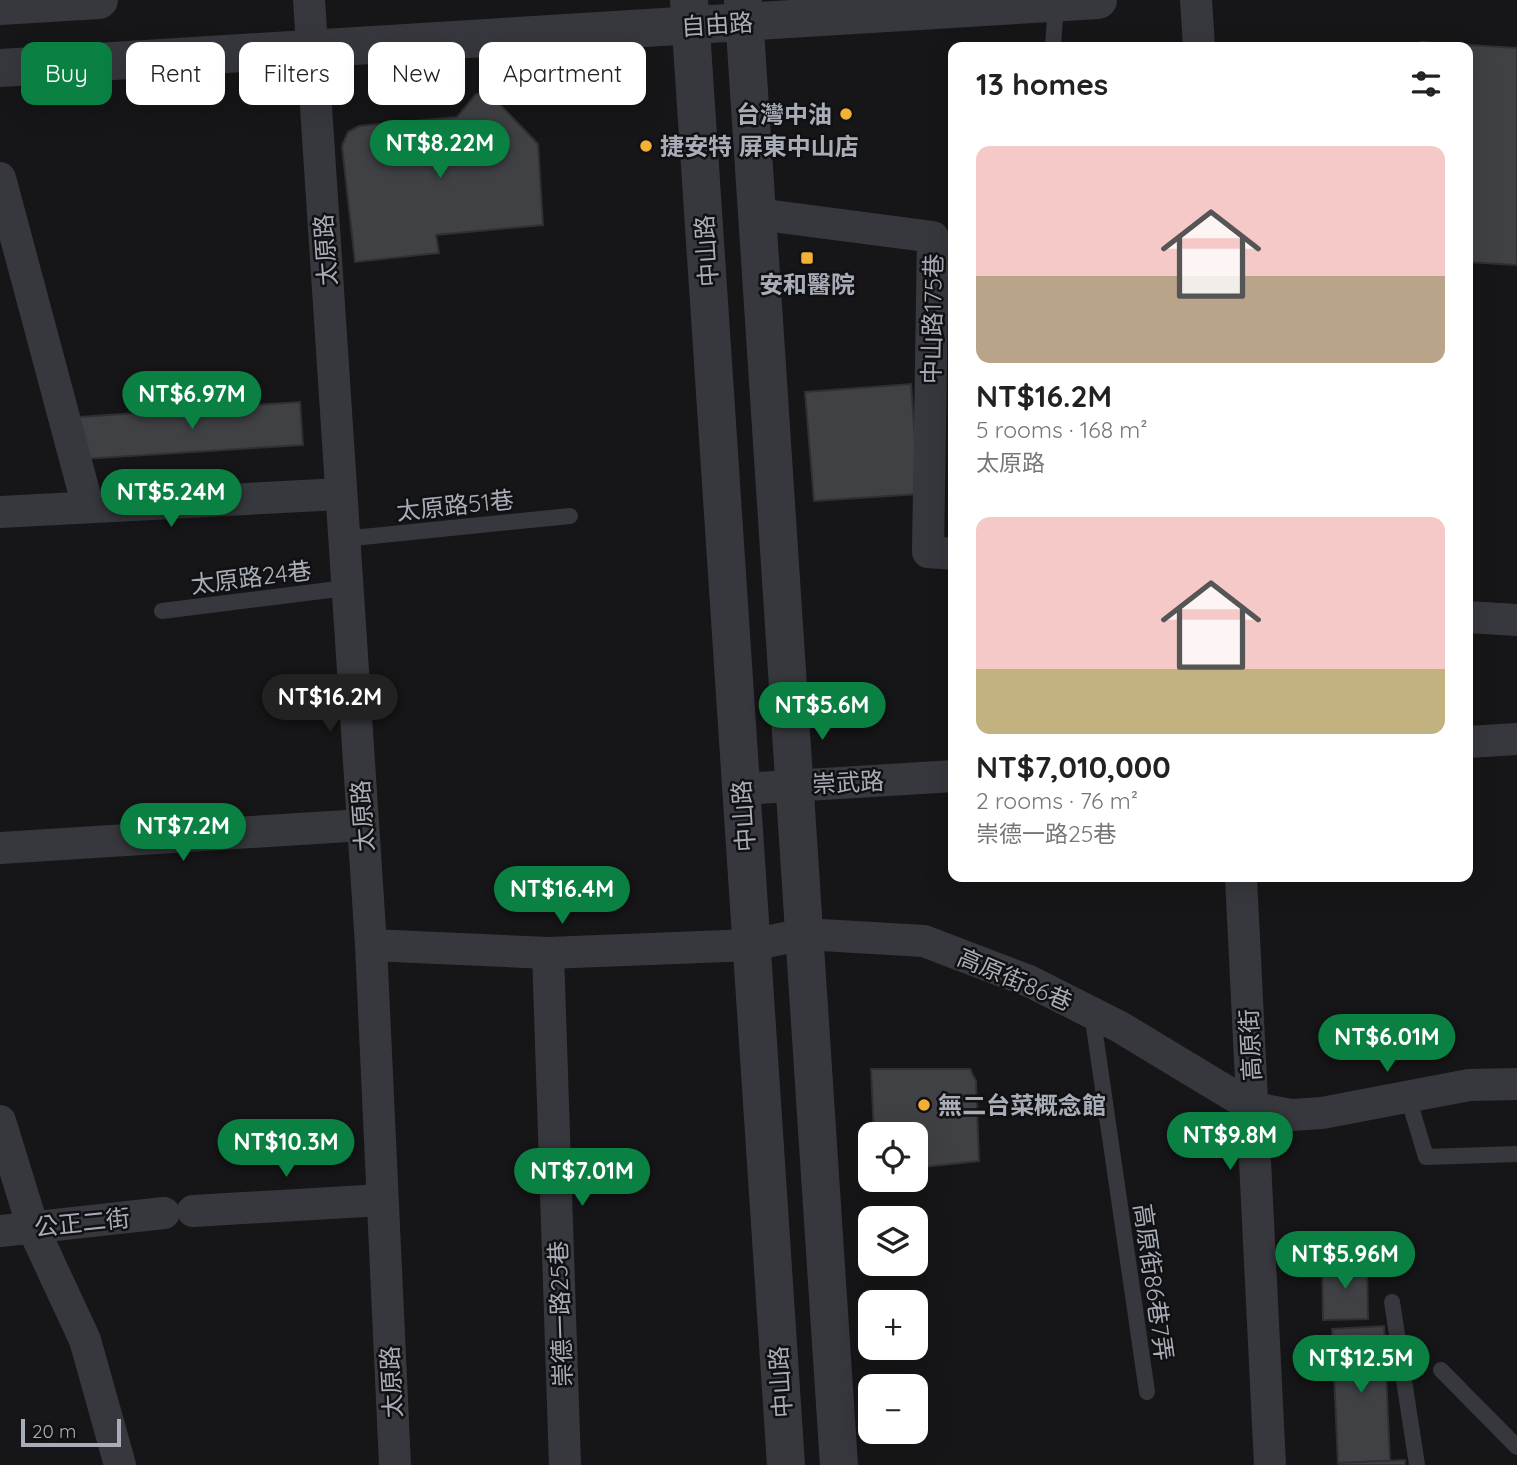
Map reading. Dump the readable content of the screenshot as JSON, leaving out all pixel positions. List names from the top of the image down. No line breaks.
{"streets":{"street":["自由路","太原路","中山路","中山路175巷","崇武路","高原街86巷","高原街","公正二街","崇德一路25巷"],"lane":["太原路51巷","太原路24巷","高原街86巷7弄"]},"crossings":[["自由路","中山路"],["太原路","太原路51巷"],["太原路","太原路24巷"],["太原路","高原街86巷"],["太原路","公正二街"],["中山路","崇武路"],["中山路","高原街86巷"],["高原街86巷","高原街"],["高原街86巷","高原街86巷7弄"],["高原街86巷","崇德一路25巷"]],"places":{"other":["台灣中油","捷安特 屏東中山店","無二台菜概念館"],"transit":["安和醫院"]},"scale_bar":"20 m","page":{"chip":["Buy","Rent","Filters","New","Apartment"],"heading":"13 homes","price":["NT$8.22M","NT$6.97M","NT$5.24M","NT$16.2M","NT$5.6M","NT$7.2M","NT$16.4M","NT$6.01M","NT$9.8M","NT$10.3M","NT$7.01M","NT$5.96M","NT$12.5M"],"list":[{"name":"NT$16.2M","note":"5 rooms · 168 m² · 太原路"},{"name":"NT$7,010,000","note":"2 rooms · 76 m² · 崇德一路25巷"}],"map_buttons":["+","−"],"scale":"20 m"}}
